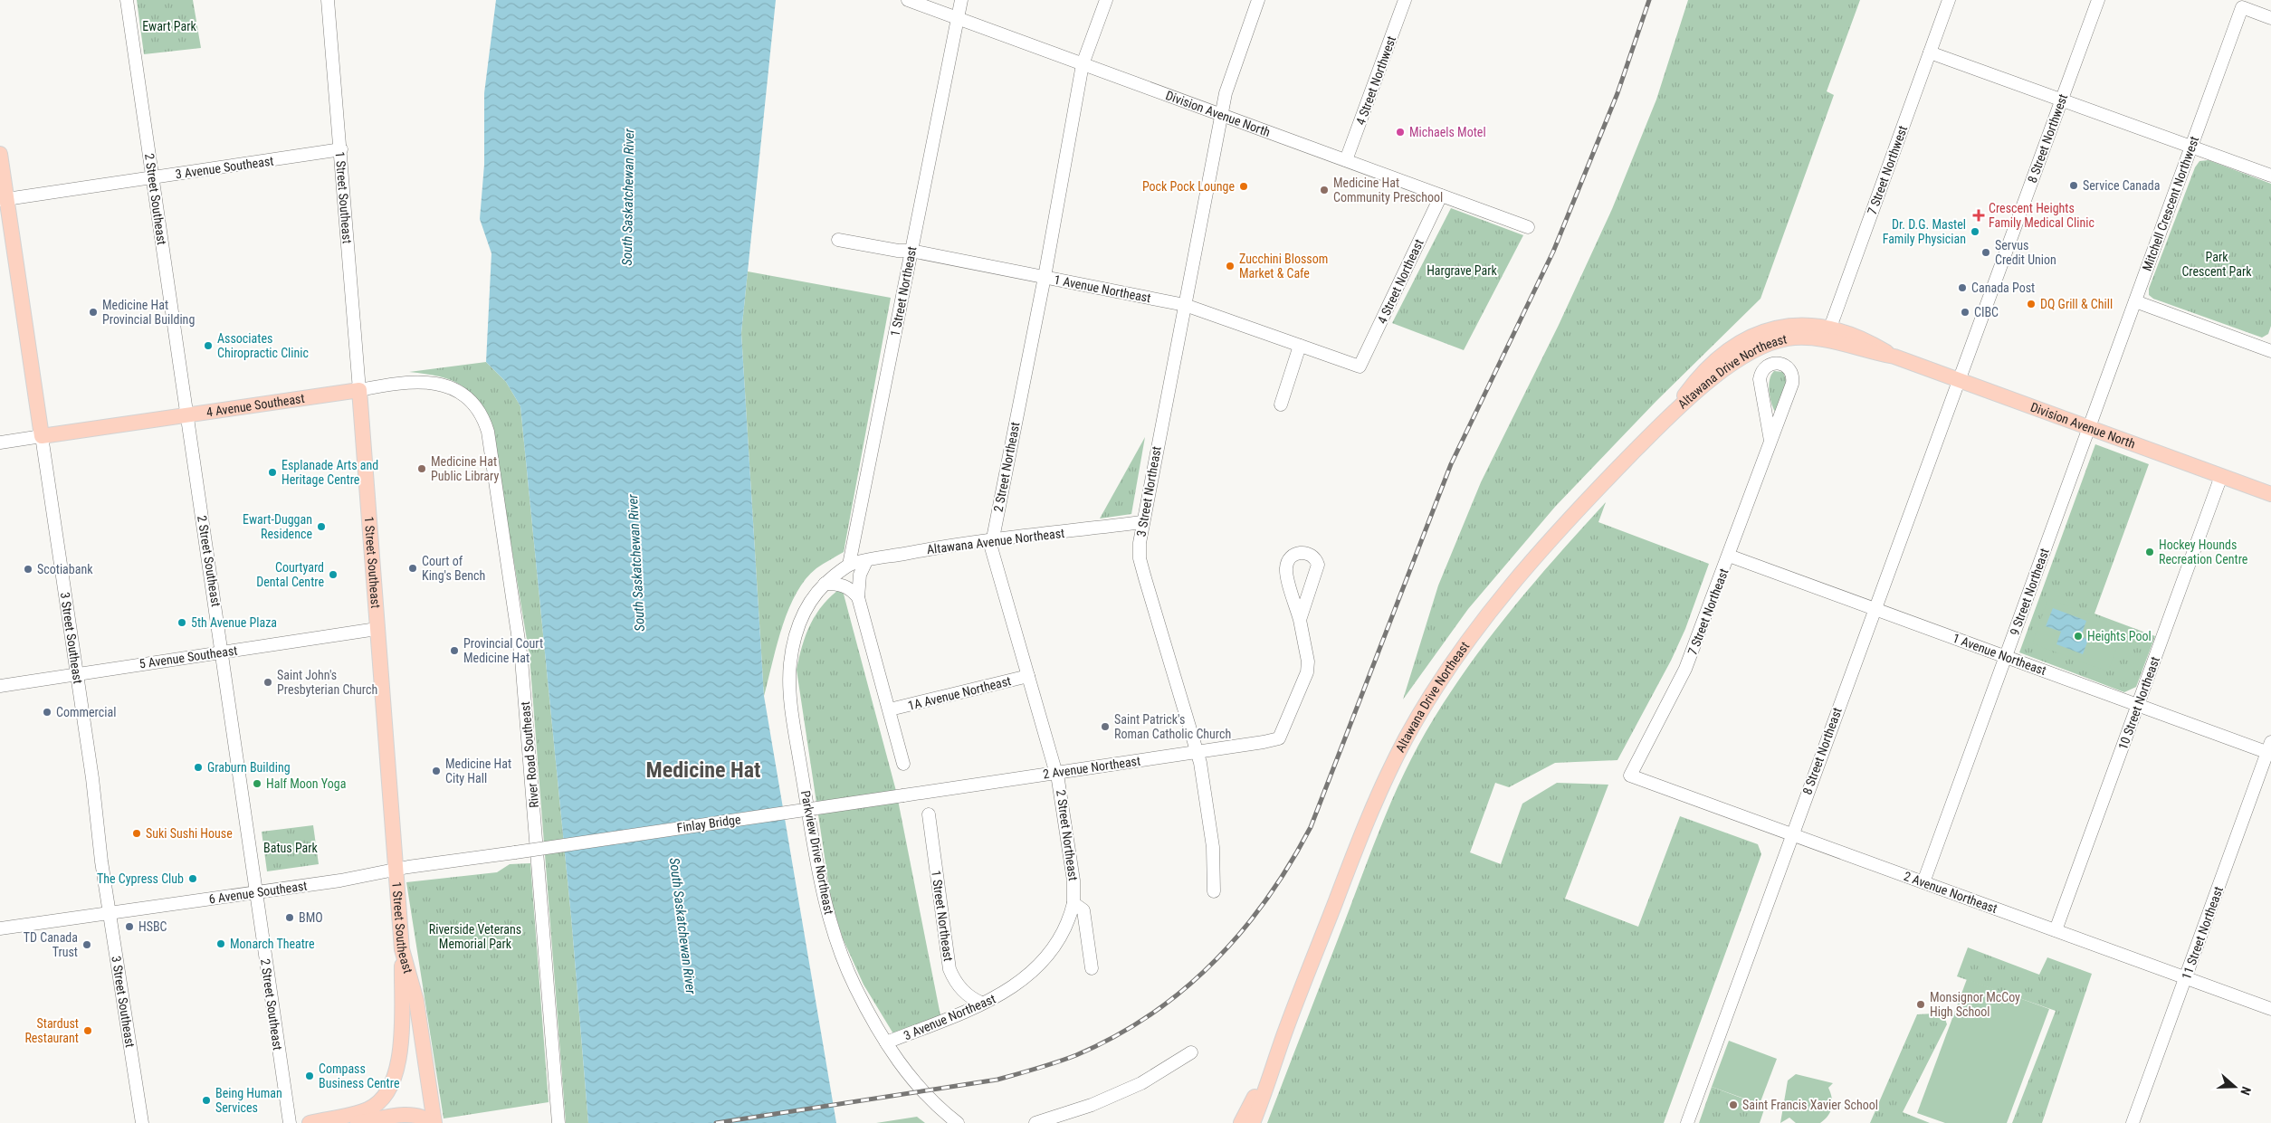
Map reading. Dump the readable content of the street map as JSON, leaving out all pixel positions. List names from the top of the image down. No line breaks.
{"streets":{"main road":["Division Avenue North","1 Street Southeast","Altawana Drive Northeast","4 Avenue Southeast","3 Street Southeast"],"street":["4 Street Northwest","8 Street Northwest","3 Avenue Southeast","7 Street Northwest","2 Street Southeast","Mitchell Crescent Northwest","4 Street Northeast","1 Avenue Northeast","1 Street Northeast","2 Street Northeast","3 Street Northeast","Altawana Avenue Northeast","9 Street Northeast","7 Street Northeast","5 Avenue Southeast","1A Avenue Northeast","10 Street Northeast","8 Street Northeast","River Road Southeast","2 Avenue Northeast","Finlay Bridge","Parkview Drive Northeast","6 Avenue Southeast","11 Street Northeast","3 Avenue Northeast"]},"crossings":[["4 Street Northwest","Division Avenue North"],["Division Avenue North","8 Street Northwest"],["Division Avenue North","7 Street Northwest"],["Division Avenue North","Mitchell Crescent Northwest"],["Division Avenue North","4 Street Northeast"],["Division Avenue North","1 Street Northeast"],["Division Avenue North","Altawana Drive Northeast"],["Division Avenue North","2 Street Northeast"],["Division Avenue North","3 Street Northeast"],["Division Avenue North","9 Street Northeast"],["Division Avenue North","10 Street Northeast"],["Division Avenue North","8 Street Northeast"],["8 Street Northwest","8 Street Northeast"],["3 Avenue Southeast","1 Street Southeast"],["3 Avenue Southeast","2 Street Southeast"],["3 Avenue Southeast","3 Street Southeast"],["1 Street Southeast","4 Avenue Southeast"],["1 Street Southeast","5 Avenue Southeast"],["1 Street Southeast","6 Avenue Southeast"],["2 Street Southeast","4 Avenue Southeast"],["2 Street Southeast","5 Avenue Southeast"],["2 Street Southeast","6 Avenue Southeast"],["Mitchell Crescent Northwest","9 Street Northeast"],["4 Street Northeast","1 Avenue Northeast"],["1 Avenue Northeast","1 Street Northeast"],["1 Avenue Northeast","2 Street Northeast"],["1 Avenue Northeast","3 Street Northeast"],["1 Avenue Northeast","9 Street Northeast"],["1 Avenue Northeast","7 Street Northeast"],["1 Avenue Northeast","10 Street Northeast"],["1 Avenue Northeast","8 Street Northeast"],["1 Avenue Northeast","11 Street Northeast"],["1 Street Northeast","Altawana Avenue Northeast"],["1 Street Northeast","Parkview Drive Northeast"],["1 Street Northeast","3 Avenue Northeast"],["4 Avenue Southeast","3 Street Southeast"],["4 Avenue Southeast","River Road Southeast"],["2 Street Northeast","Altawana Avenue Northeast"],["2 Street Northeast","1A Avenue Northeast"],["2 Street Northeast","2 Avenue Northeast"],["2 Street Northeast","3 Avenue Northeast"],["3 Street Northeast","Altawana Avenue Northeast"],["3 Street Northeast","2 Avenue Northeast"],["Altawana Avenue Northeast","Parkview Drive Northeast"],["9 Street Northeast","2 Avenue Northeast"],["7 Street Northeast","2 Avenue Northeast"],["3 Street Southeast","5 Avenue Southeast"],["3 Street Southeast","6 Avenue Southeast"],["10 Street Northeast","2 Avenue Northeast"],["8 Street Northeast","2 Avenue Northeast"],["2 Avenue Northeast","Finlay Bridge"],["2 Avenue Northeast","11 Street Northeast"],["Finlay Bridge","6 Avenue Southeast"],["Parkview Drive Northeast","3 Avenue Northeast"]],"districts":["Medicine Hat"],"water":["South Saskatchewan River"],"parks":["Ewart Park","Park Crescent Park","Hargrave Park","Batus Park","Riverside Veterans Memorial Park"],"places":{"other":["Michaels Motel","Service Canada","Pock Pock Lounge","Medicine Hat Community Preschool","Dr. D.G. Mastel Family Physician","Servus Credit Union","Zucchini Blossom Market & Cafe","Canada Post","DQ Grill & Chill","Medicine Hat Provincial Building","CIBC","Associates Chiropractic Clinic","Medicine Hat Public Library","Esplanade Arts and Heritage Centre","Ewart-Duggan Residence","Hockey Hounds Recreation Centre","Court of King's Bench","Scotiabank","Courtyard Dental Centre","5th Avenue Plaza","Heights Pool","Provincial Court Medicine Hat","Saint John's Presbyterian Church","Commercial","Saint Patrick's Roman Catholic Church","Graburn Building","Medicine Hat City Hall","Half Moon Yoga","Suki Sushi House","The Cypress Club","BMO","HSBC","Monarch Theatre","TD Canada Trust","Monsignor McCoy High School","Stardust Restaurant","Compass Business Centre","Being Human Services","Saint Francis Xavier School"],"health":["Crescent Heights Family Medical Clinic"]},"north":"right"}
